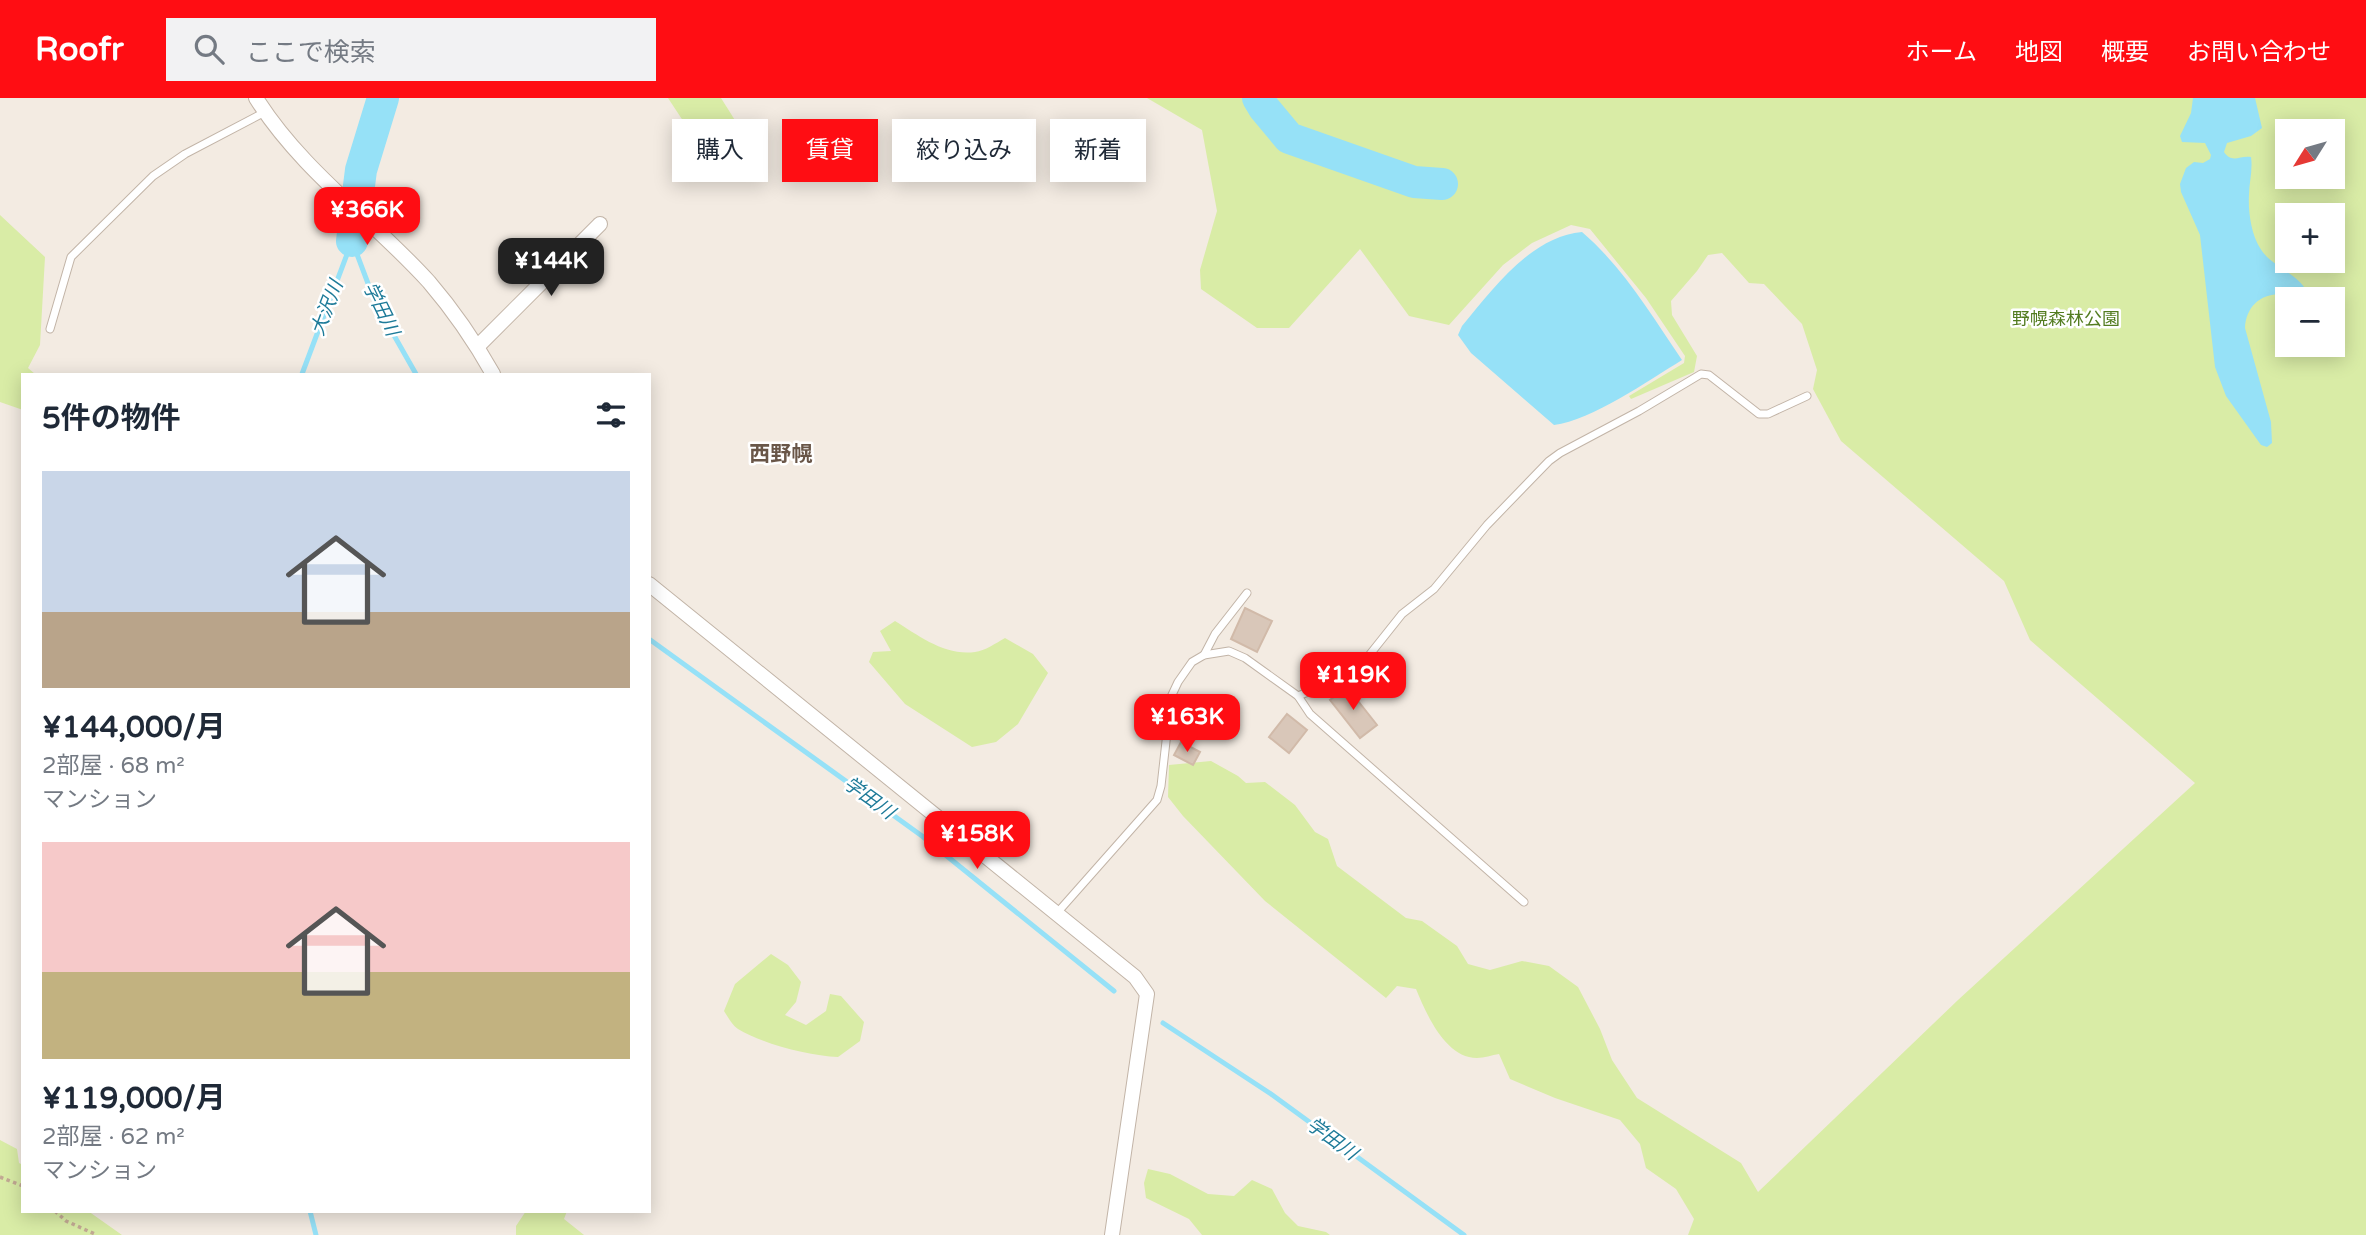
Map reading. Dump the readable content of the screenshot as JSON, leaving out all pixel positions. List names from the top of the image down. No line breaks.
{"districts":["西野幌"],"water":["大沢川","学田川"],"parks":["野幌森林公園"],"north":"bottom left","page":{"header":"Roofr","search":"ここで検索","nav":["ホーム","地図","概要","お問い合わせ"],"map_buttons":["+","−"],"chip":["購入","賃貸","絞り込み","新着"],"price":["¥366K","¥144K","¥119K","¥163K","¥158K"],"heading":"5件の物件","list":[{"name":"¥144,000/月","note":"2部屋 · 68 m² · マンション"},{"name":"¥119,000/月","note":"2部屋 · 62 m² · マンション"}]}}
